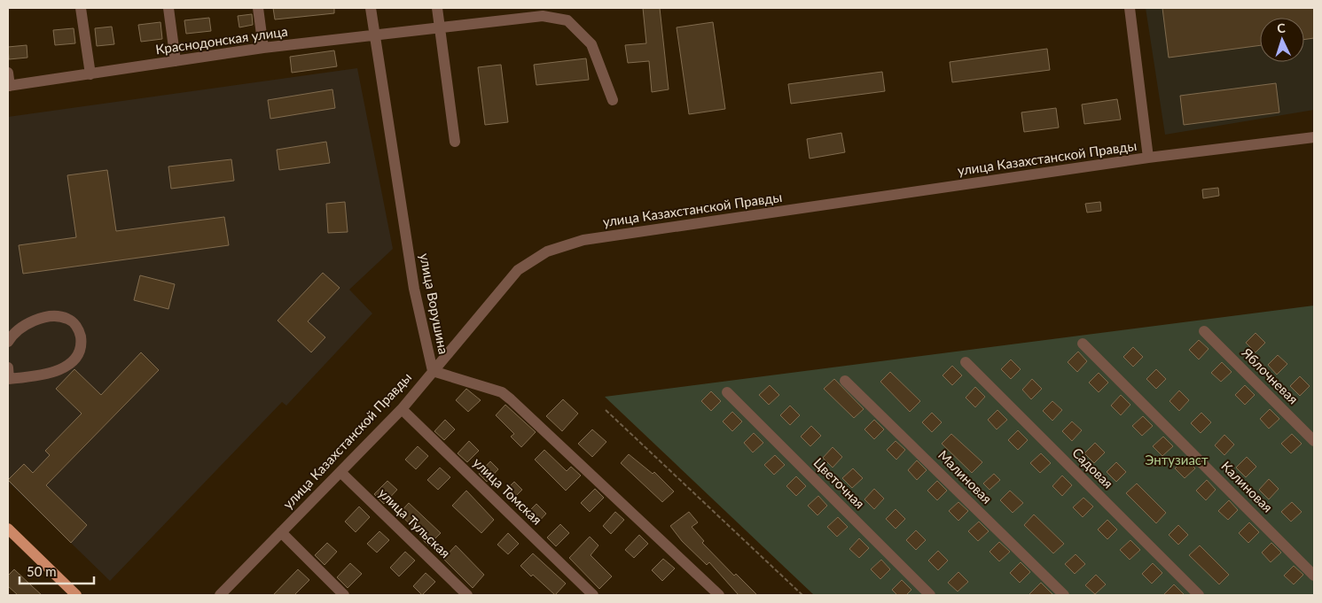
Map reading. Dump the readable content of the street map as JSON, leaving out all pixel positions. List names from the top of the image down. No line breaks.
{"streets":{"street":["Краснодонская улица","улица Казахстанской Правды","улица Ворушина","Яблочневая","Садовая","Малиновая","Цветочная","Калиновая","улица Томская","улица Тульская"]},"crossings":[["Краснодонская улица","улица Ворушина"],["улица Казахстанской Правды","улица Ворушина"],["улица Казахстанской Правды","улица Томская"],["улица Казахстанской Правды","улица Тульская"]],"parks":["Энтузиаст"],"scale_bar":"50 m","north":"top"}
